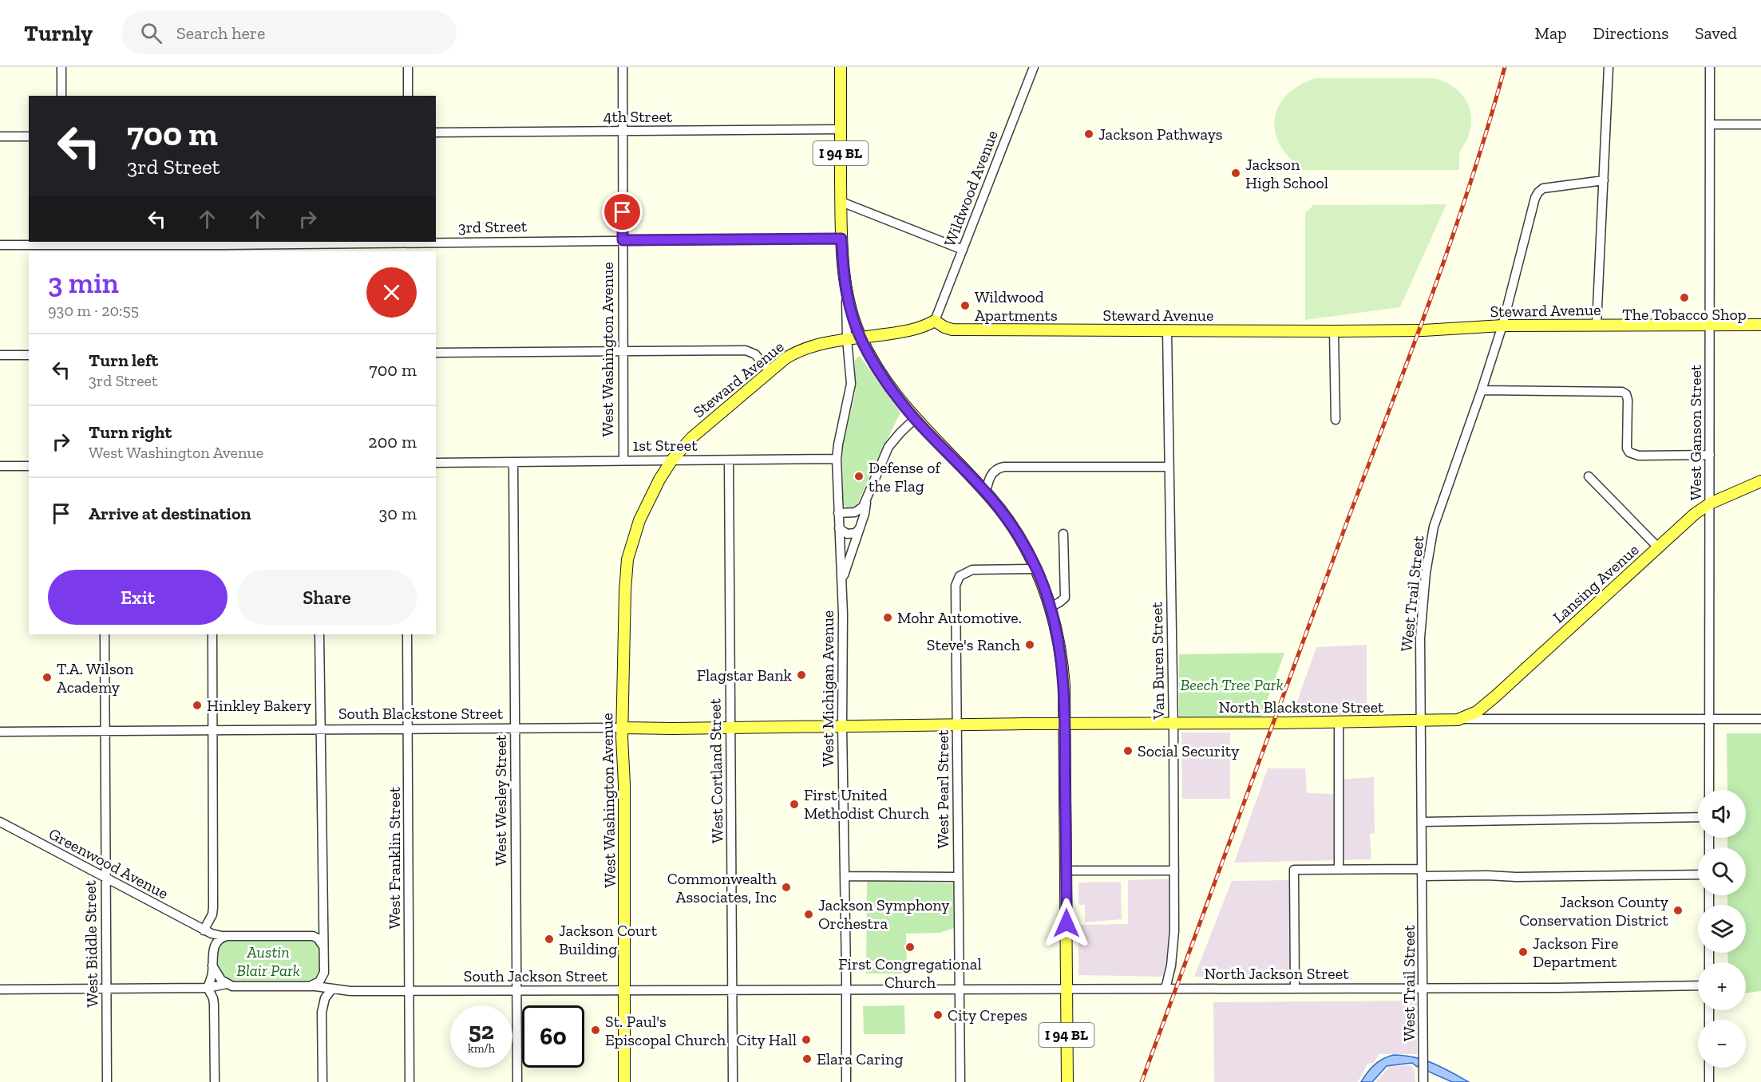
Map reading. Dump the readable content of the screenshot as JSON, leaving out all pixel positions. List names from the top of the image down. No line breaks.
{"streets":{"main road":["I 94 BL","Steward Avenue","West Washington Avenue","Lansing Avenue","North Blackstone Street","South Blackstone Street"],"street":["4th Street","Wildwood Avenue","3rd Street","West Ganson Street","1st Street","West Trail Street","Van Buren Street","West Michigan Avenue","West Cortland Street","West Pearl Street","West Wesley Street","West Franklin Street","Greenwood Avenue","West Biddle Street","North Jackson Street","South Jackson Street"]},"crossings":[["4th Street","I 94 BL"],["4th Street","West Washington Avenue"],["I 94 BL","3rd Street"],["I 94 BL","Steward Avenue"],["I 94 BL","West Michigan Avenue"],["I 94 BL","North Blackstone Street"],["I 94 BL","West Pearl Street"],["I 94 BL","North Jackson Street"],["Wildwood Avenue","Steward Avenue"],["3rd Street","West Washington Avenue"],["Steward Avenue","West Washington Avenue"],["Steward Avenue","West Ganson Street"],["Steward Avenue","1st Street"],["Steward Avenue","West Trail Street"],["Steward Avenue","Van Buren Street"],["Steward Avenue","West Michigan Avenue"],["West Washington Avenue","1st Street"],["West Washington Avenue","South Blackstone Street"],["West Washington Avenue","South Jackson Street"],["West Ganson Street","Lansing Avenue"],["West Ganson Street","North Blackstone Street"],["1st Street","West Michigan Avenue"],["1st Street","West Cortland Street"],["1st Street","West Wesley Street"],["Lansing Avenue","North Blackstone Street"],["West Trail Street","North Blackstone Street"],["West Trail Street","North Jackson Street"],["Van Buren Street","North Blackstone Street"],["Van Buren Street","North Jackson Street"],["West Michigan Avenue","North Blackstone Street"],["West Michigan Avenue","South Blackstone Street"],["West Michigan Avenue","North Jackson Street"],["West Michigan Avenue","South Jackson Street"],["North Blackstone Street","South Blackstone Street"],["North Blackstone Street","West Pearl Street"],["South Blackstone Street","West Cortland Street"],["South Blackstone Street","West Wesley Street"],["South Blackstone Street","West Franklin Street"],["South Blackstone Street","West Biddle Street"],["West Cortland Street","South Jackson Street"],["West Pearl Street","North Jackson Street"],["West Wesley Street","South Jackson Street"],["West Franklin Street","South Jackson Street"],["Greenwood Avenue","West Biddle Street"],["West Biddle Street","South Jackson Street"],["North Jackson Street","South Jackson Street"]],"parks":["Beech Tree Park","Austin Blair Park"],"places":["Jackson Pathways","Jackson High School","The Tobacco Shop","Wildwood Apartments","Defense of the Flag","Mohr Automotive.","Steve's Ranch","Flagstar Bank","T.A. Wilson Academy","Hinkley Bakery","Social Security","First United Methodist Church","Commonwealth Associates, Inc","Jackson County Conservation District","Jackson Symphony Orchestra","Jackson Court Building","First Congregational Church","Jackson Fire Department","City Crepes","St. Paul's Episcopal Church","City Hall","Elara Caring"],"page":{"header":"Turnly","search":"Search here","nav":["Map","Directions","Saved"],"turn":["700 m","3rd Street"],"heading":["3 min","930 m · 20:55"],"list":[{"name":"Turn left","note":"3rd Street","value":"700 m"},{"name":"Turn right","note":"West Washington Avenue","value":"200 m"},{"name":"Arrive at destination","value":"30 m"}],"buttons":["Exit","Share"],"map_buttons":["+","−"],"speed":"52 km/h","limit":"60"}}
